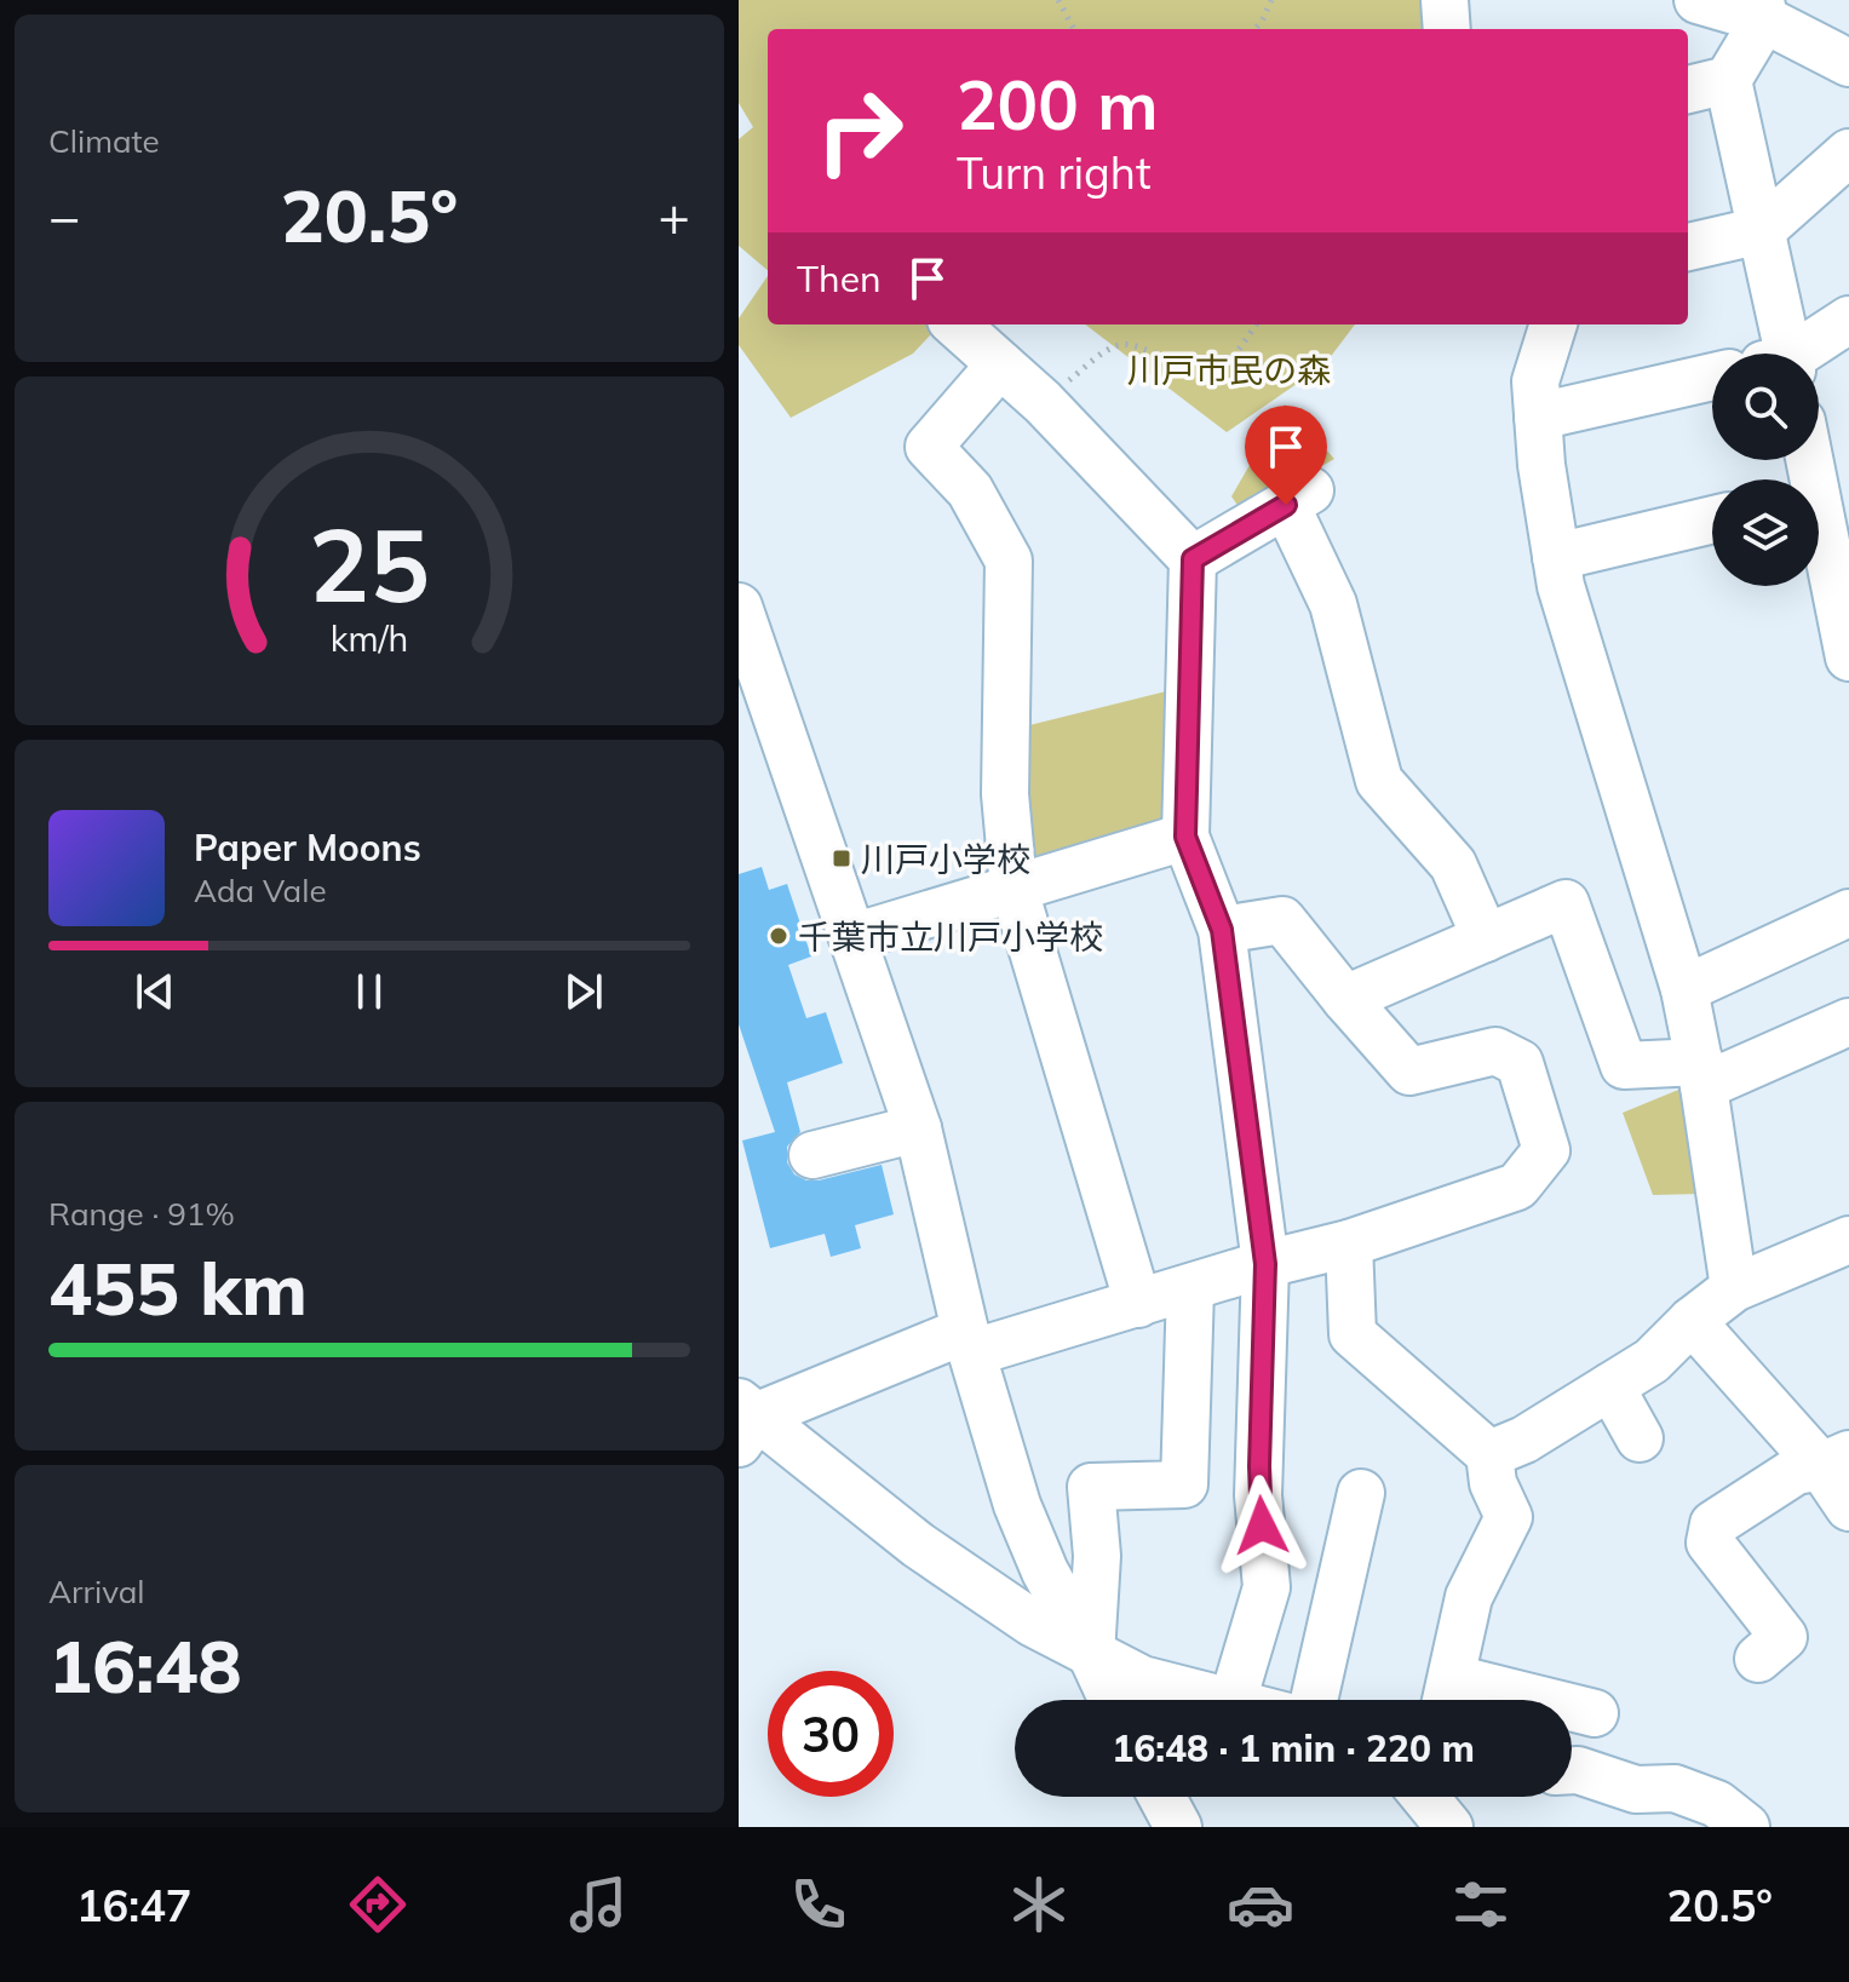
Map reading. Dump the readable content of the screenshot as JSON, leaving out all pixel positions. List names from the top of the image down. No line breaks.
{"parks":["川戸市民の森"],"places":{"transit":["川戸小学校"],"other":["千葉市立川戸小学校"]},"page":{"tile":["Climate",["Range · 91%","455 km"],["Arrival","16:48"]],"turn":["200 m","Turn right"],"heat":["−","20.5°","+"],"then":"Then","song":["Paper Moons","Ada Vale"],"limit":"30","trip":"16:48 · 1 min · 220 m","tabs":["16:47","20.5°"],"gauge":["25","km/h"]}}
